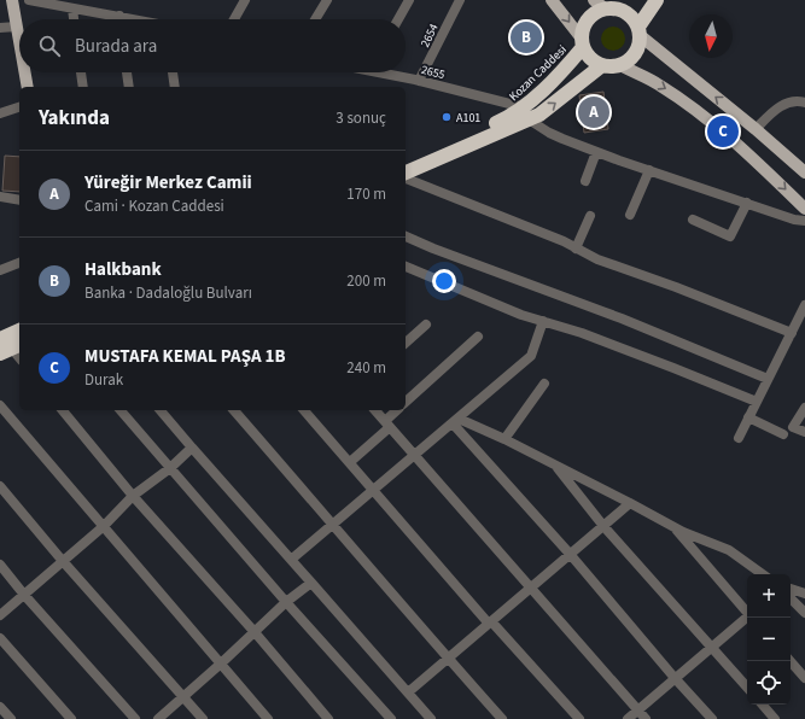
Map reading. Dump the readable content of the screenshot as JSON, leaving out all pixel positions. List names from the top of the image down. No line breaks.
{"streets":{"highway":["Kozan Caddesi"],"street":["2654","2655"]},"crossings":[["2654","2655"],["2655","Kozan Caddesi"]],"places":["A101"],"north":"bottom","page":{"pins":["B","A","C"],"search":"Burada ara","heading":["Yakında","3 sonuç"],"list":[{"mark":"A","name":"Yüreğir Merkez Camii","note":"Cami · Kozan Caddesi","value":"170 m"},{"mark":"B","name":"Halkbank","note":"Banka · Dadaloğlu Bulvarı","value":"200 m"},{"mark":"C","name":"MUSTAFA KEMAL PAŞA 1B","note":"Durak","value":"240 m"}],"map_buttons":["+","−"]}}
